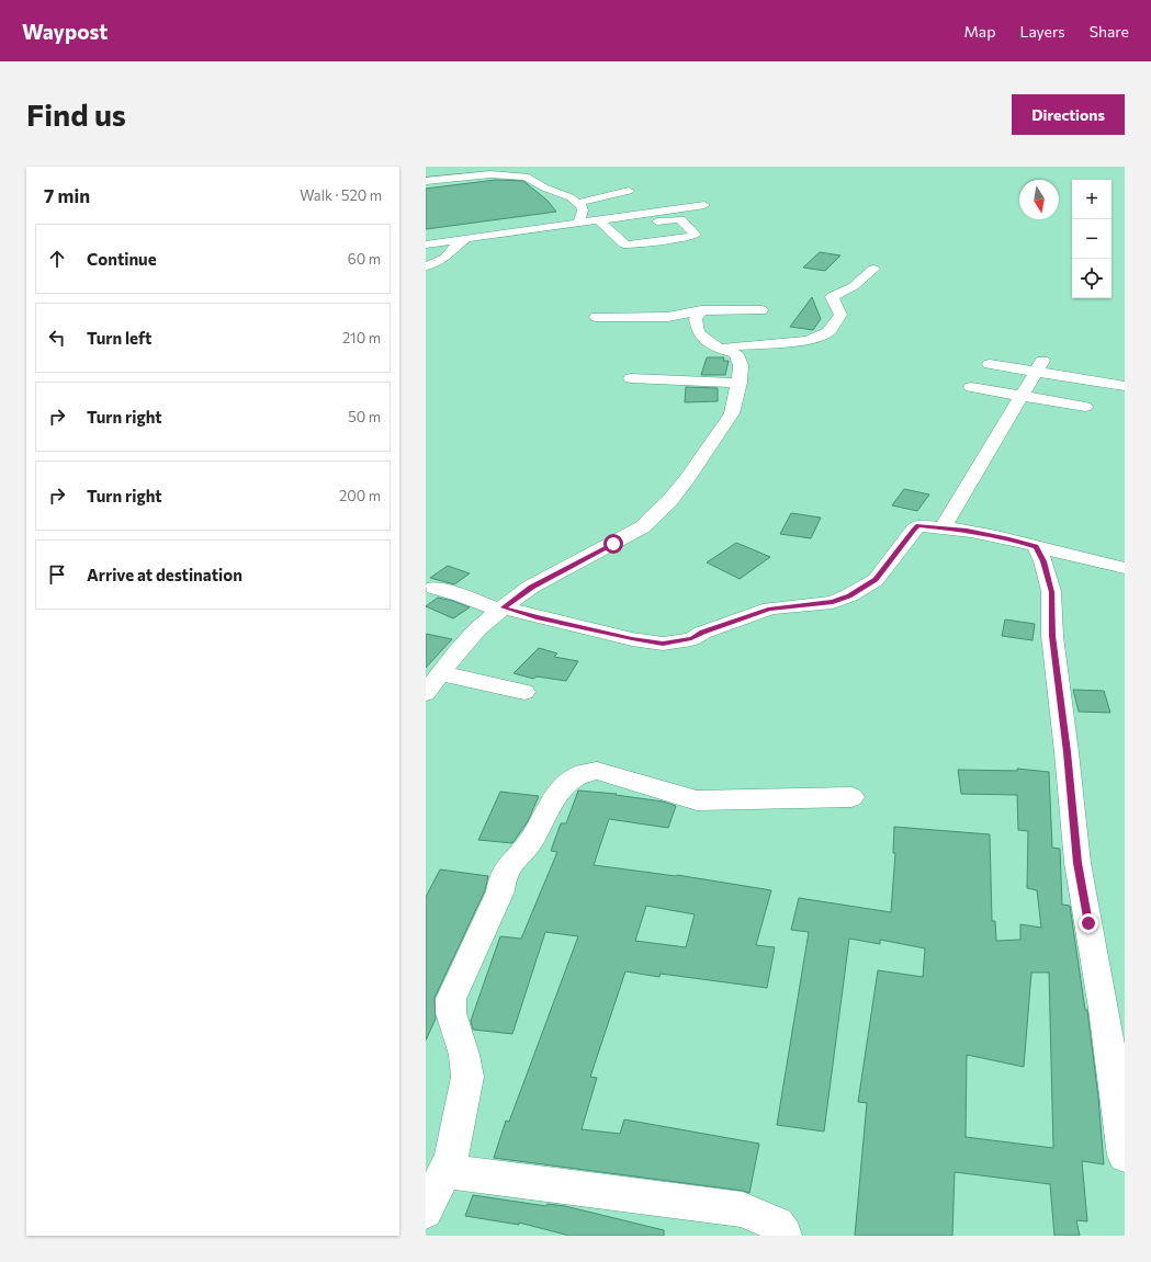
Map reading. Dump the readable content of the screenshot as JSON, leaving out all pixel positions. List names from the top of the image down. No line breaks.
{"north":"bottom","page":{"header":"Waypost","nav":["Map","Layers","Share"],"buttons":"Directions","title":"Find us","heading":["7 min","Walk · 520 m"],"map_buttons":["+","−"],"list":[["Continue","60 m"],["Turn left","210 m"],["Turn right","50 m"],["Turn right","200 m"],"Arrive at destination"]}}
